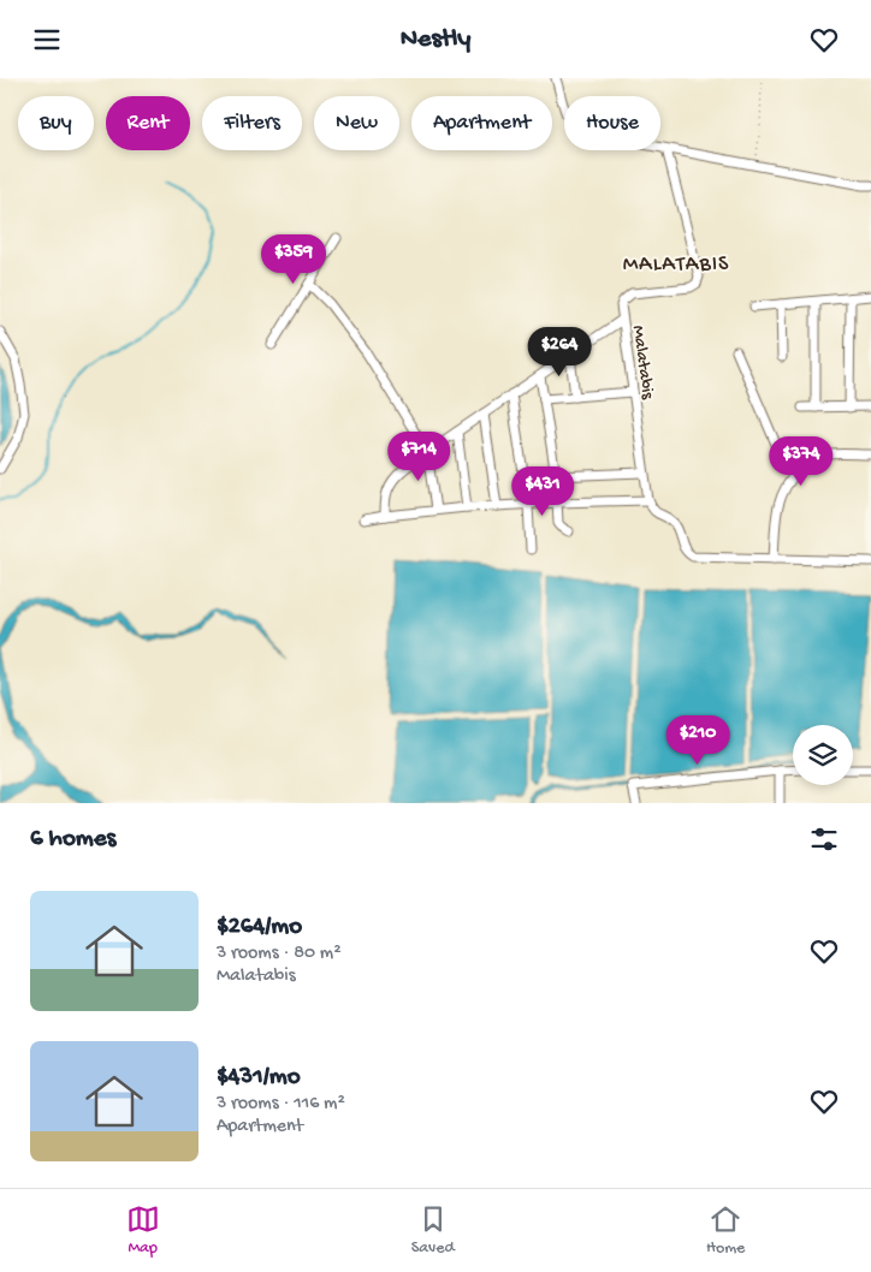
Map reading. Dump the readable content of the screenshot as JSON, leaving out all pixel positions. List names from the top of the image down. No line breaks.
{"streets":{"street":["Malatabis"]},"districts":["MALATABIS"],"page":{"header":"Nestly","chip":["Buy","Rent","Filters","New","Apartment","House"],"price":["$359","$264","$714","$374","$431","$210"],"heading":"6 homes","list":[{"name":"$264/mo","note":"3 rooms · 80 m² · Malatabis"},{"name":"$431/mo","note":"3 rooms · 116 m² · Apartment"}],"tabs":["Map","Saved","Home"]}}
